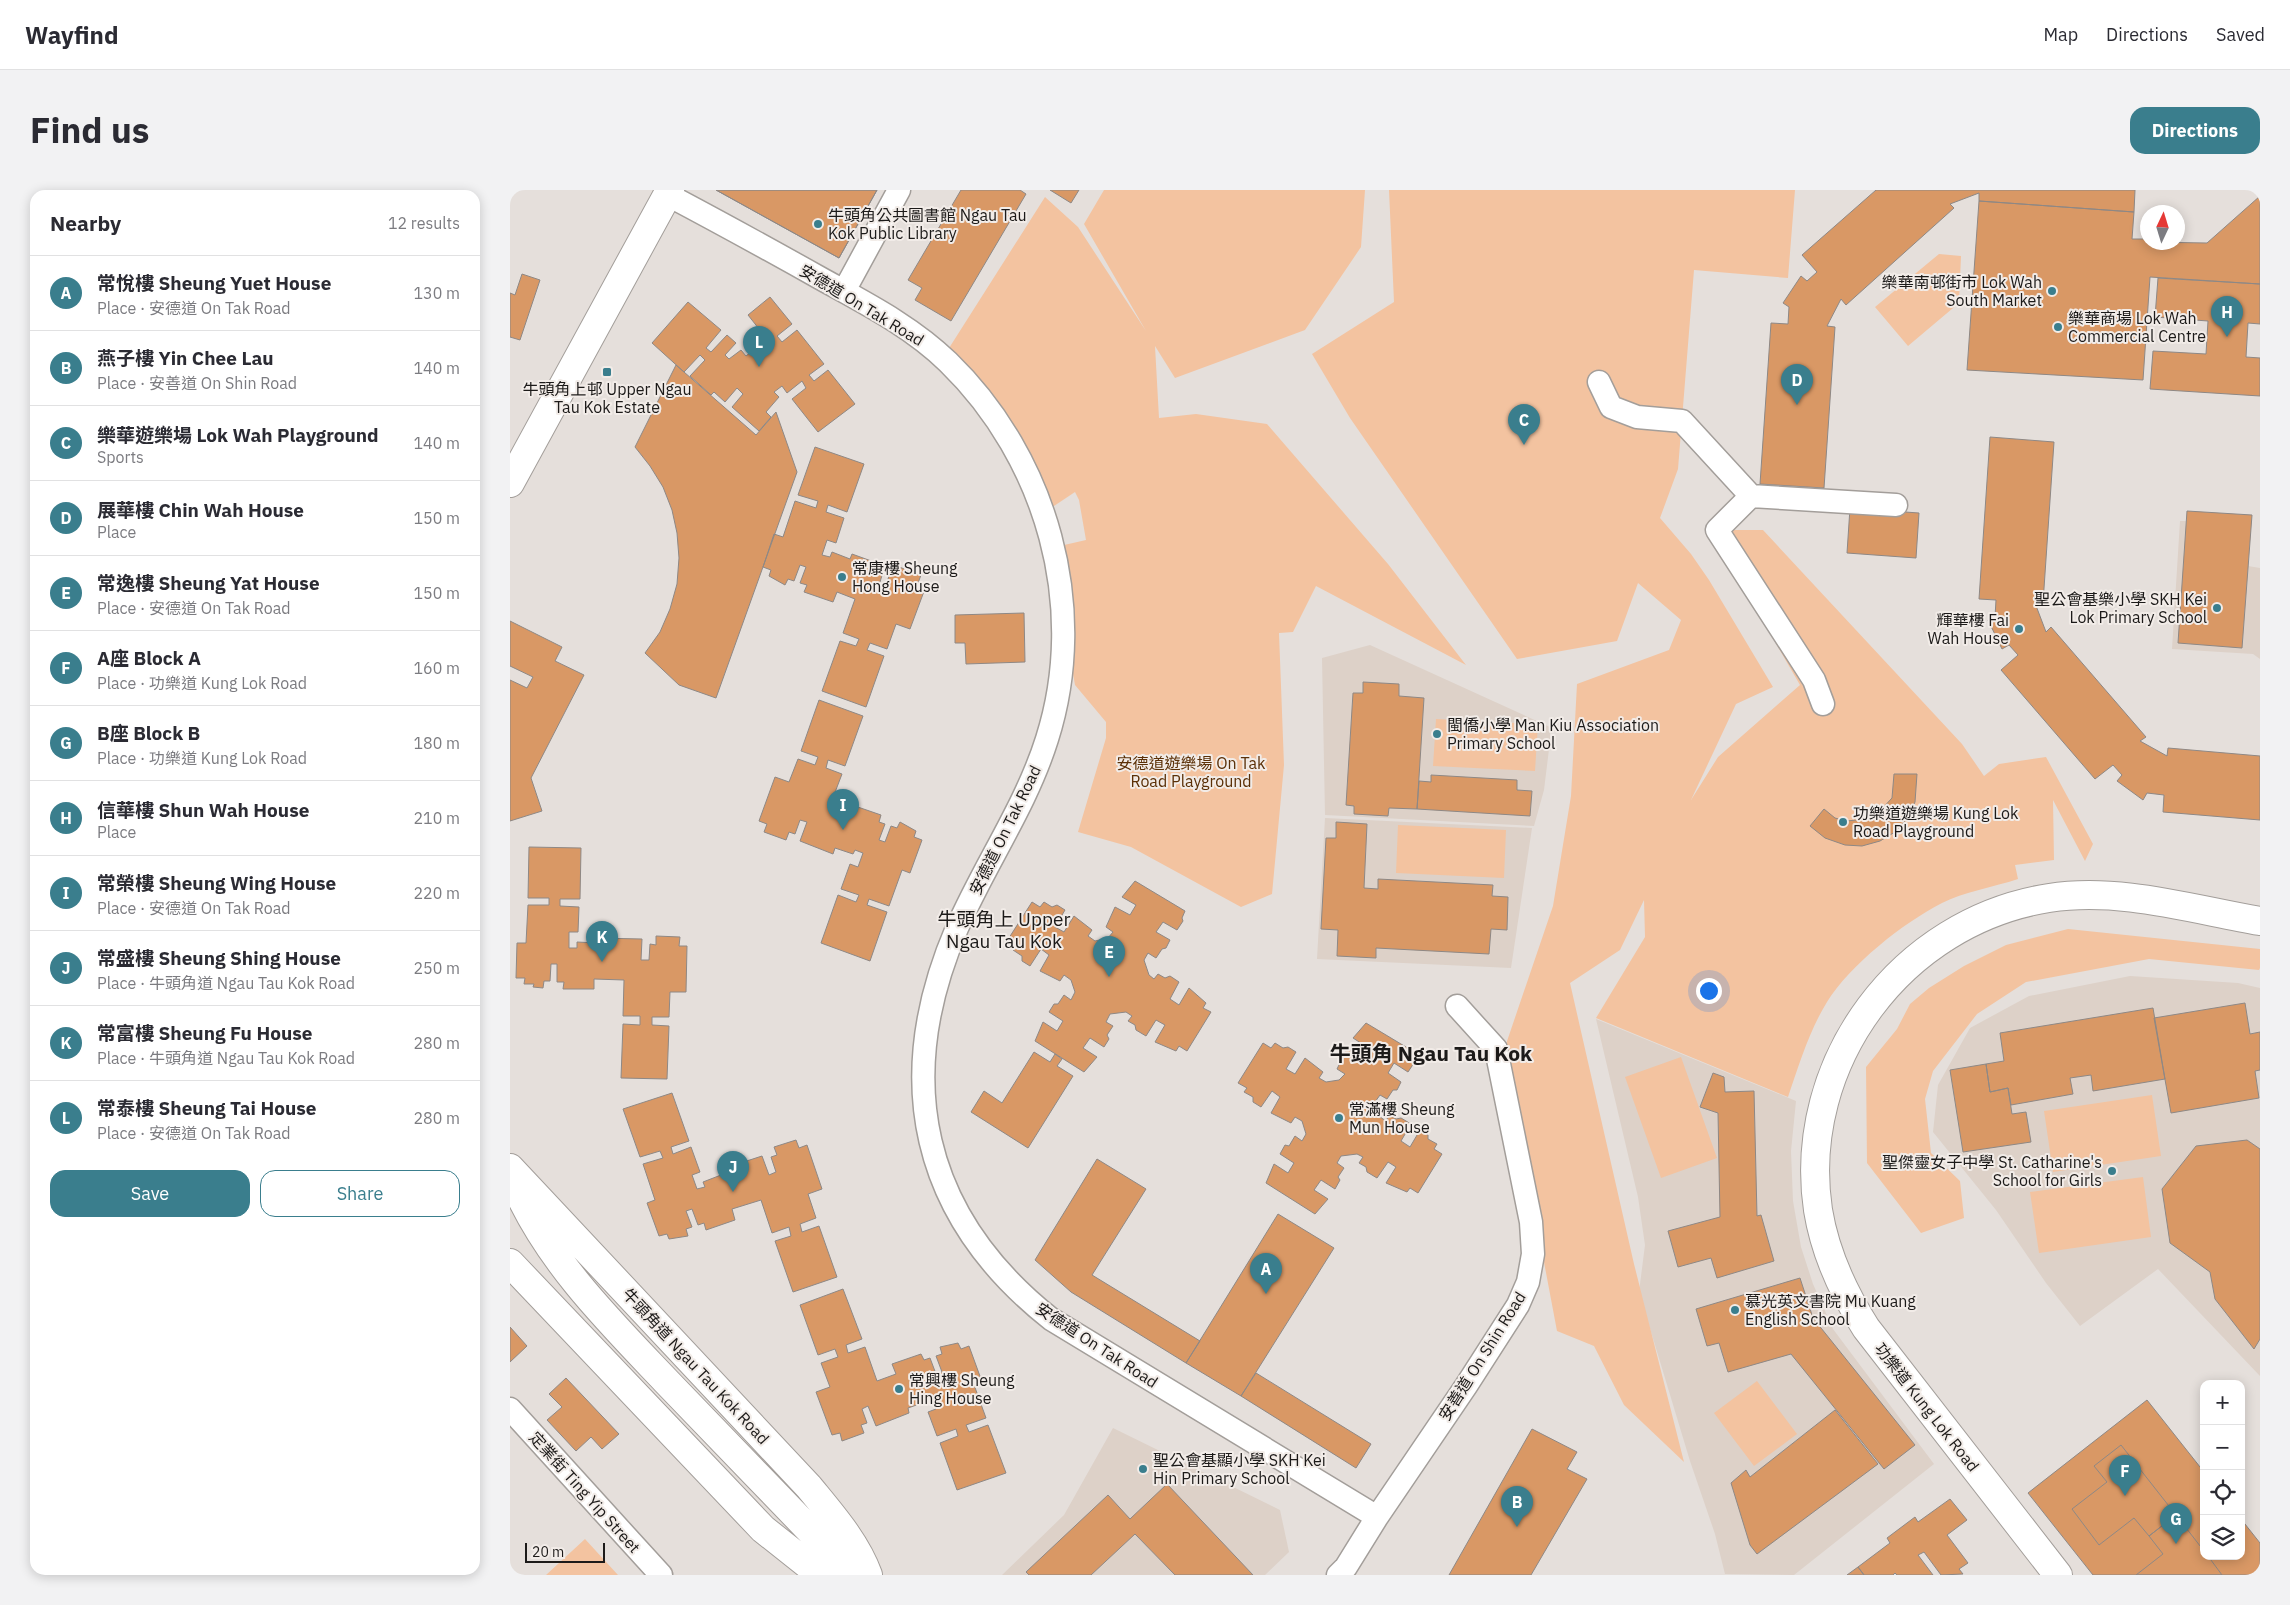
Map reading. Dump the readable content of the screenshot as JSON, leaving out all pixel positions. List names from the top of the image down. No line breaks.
{"streets":{"main road":["牛頭角道 Ngau Tau Kok Road","功樂道 Kung Lok Road"],"street":["安德道 On Tak Road","安善道 On Shin Road","定業街 Ting Yip Street"]},"crossings":[["安德道 On Tak Road","安善道 On Shin Road"]],"districts":["牛頭角上 Upper Ngau Tau Kok","牛頭角 Ngau Tau Kok"],"parks":["安德道遊樂場 On Tak Road Playground"],"places":{"other":["牛頭角公共圖書館 Ngau Tau Kok Public Library","樂華南邨街市 Lok Wah South Market","樂華商場 Lok Wah Commercial Centre","常康樓 Sheung Hong House","聖公會基樂小學 SKH Kei Lok Primary School","輝華樓 Fai Wah House","閩僑小學 Man Kiu Association Primary School","功樂道遊樂場 Kung Lok Road Playground","常滿樓 Sheung Mun House","聖傑靈女子中學 St. Catharine's School for Girls","慕光英文書院 Mu Kuang English School","常興樓 Sheung Hing House","聖公會基顯小學 SKH Kei Hin Primary School"],"transit":["牛頭角上邨 Upper Ngau Tau Kok Estate"]},"scale_bar":"20 m","north":"top","page":{"header":"Wayfind","nav":["Map","Directions","Saved"],"title":"Find us","buttons":["Directions",["Save","Share"]],"heading":["Nearby","12 results"],"list":[{"mark":"A","name":"常悅樓 Sheung Yuet House","note":"Place · 安德道 On Tak Road","value":"130 m"},{"mark":"B","name":"燕子樓 Yin Chee Lau","note":"Place · 安善道 On Shin Road","value":"140 m"},{"mark":"C","name":"樂華遊樂場 Lok Wah Playground","note":"Sports","value":"140 m"},{"mark":"D","name":"展華樓 Chin Wah House","note":"Place","value":"150 m"},{"mark":"E","name":"常逸樓 Sheung Yat House","note":"Place · 安德道 On Tak Road","value":"150 m"},{"mark":"F","name":"A座 Block A","note":"Place · 功樂道 Kung Lok Road","value":"160 m"},{"mark":"G","name":"B座 Block B","note":"Place · 功樂道 Kung Lok Road","value":"180 m"},{"mark":"H","name":"信華樓 Shun Wah House","note":"Place","value":"210 m"},{"mark":"I","name":"常榮樓 Sheung Wing House","note":"Place · 安德道 On Tak Road","value":"220 m"},{"mark":"J","name":"常盛樓 Sheung Shing House","note":"Place · 牛頭角道 Ngau Tau Kok Road","value":"250 m"},{"mark":"K","name":"常富樓 Sheung Fu House","note":"Place · 牛頭角道 Ngau Tau Kok Road","value":"280 m"},{"mark":"L","name":"常泰樓 Sheung Tai House","note":"Place · 安德道 On Tak Road","value":"280 m"}],"pins":["H","L","D","C","I","K","E","J","A","F","B","G"],"map_buttons":["+","−"],"scale":"20 m"}}
